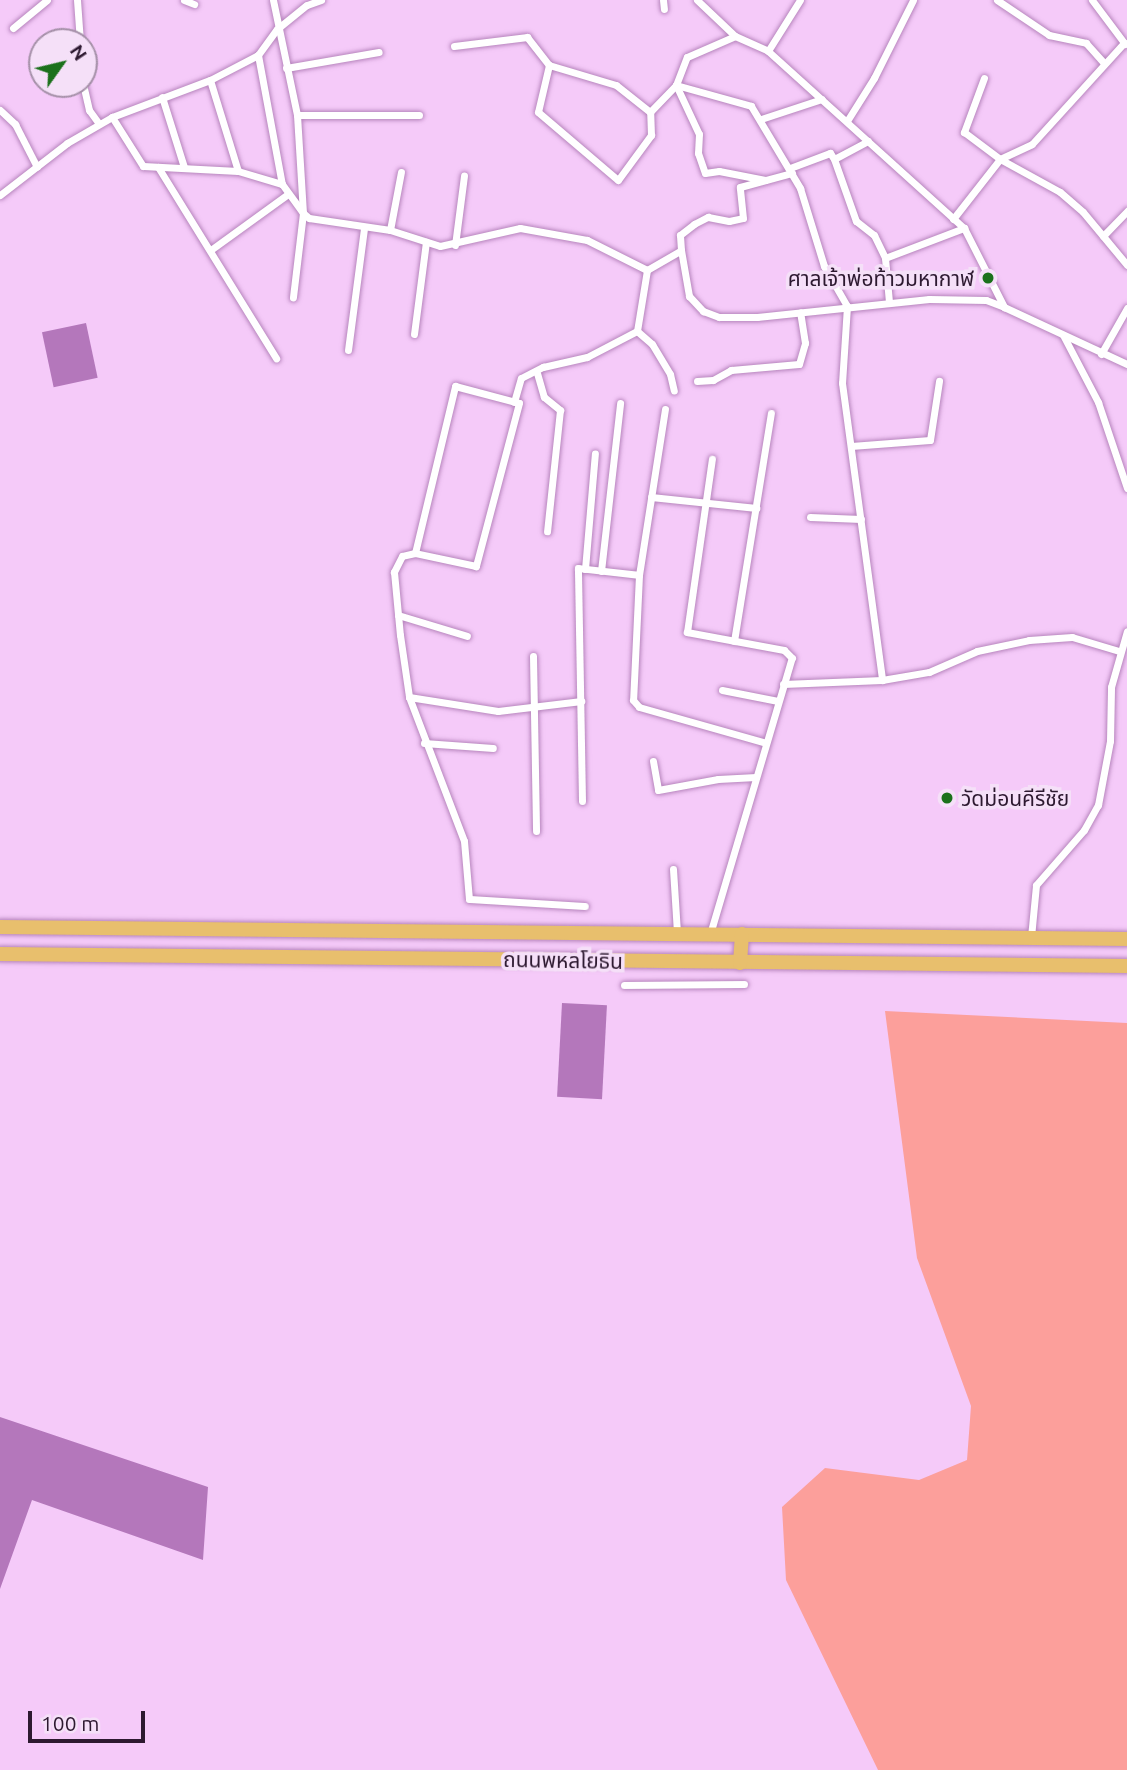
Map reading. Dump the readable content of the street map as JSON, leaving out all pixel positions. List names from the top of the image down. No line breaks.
{"streets":{"highway":["ถนนพหลโยธิน"]},"places":["ศาลเจ้าพ่อท้าวมหากาฬ","วัดม่อนคีรีชัย"],"scale_bar":"100 m","north":"top right"}
